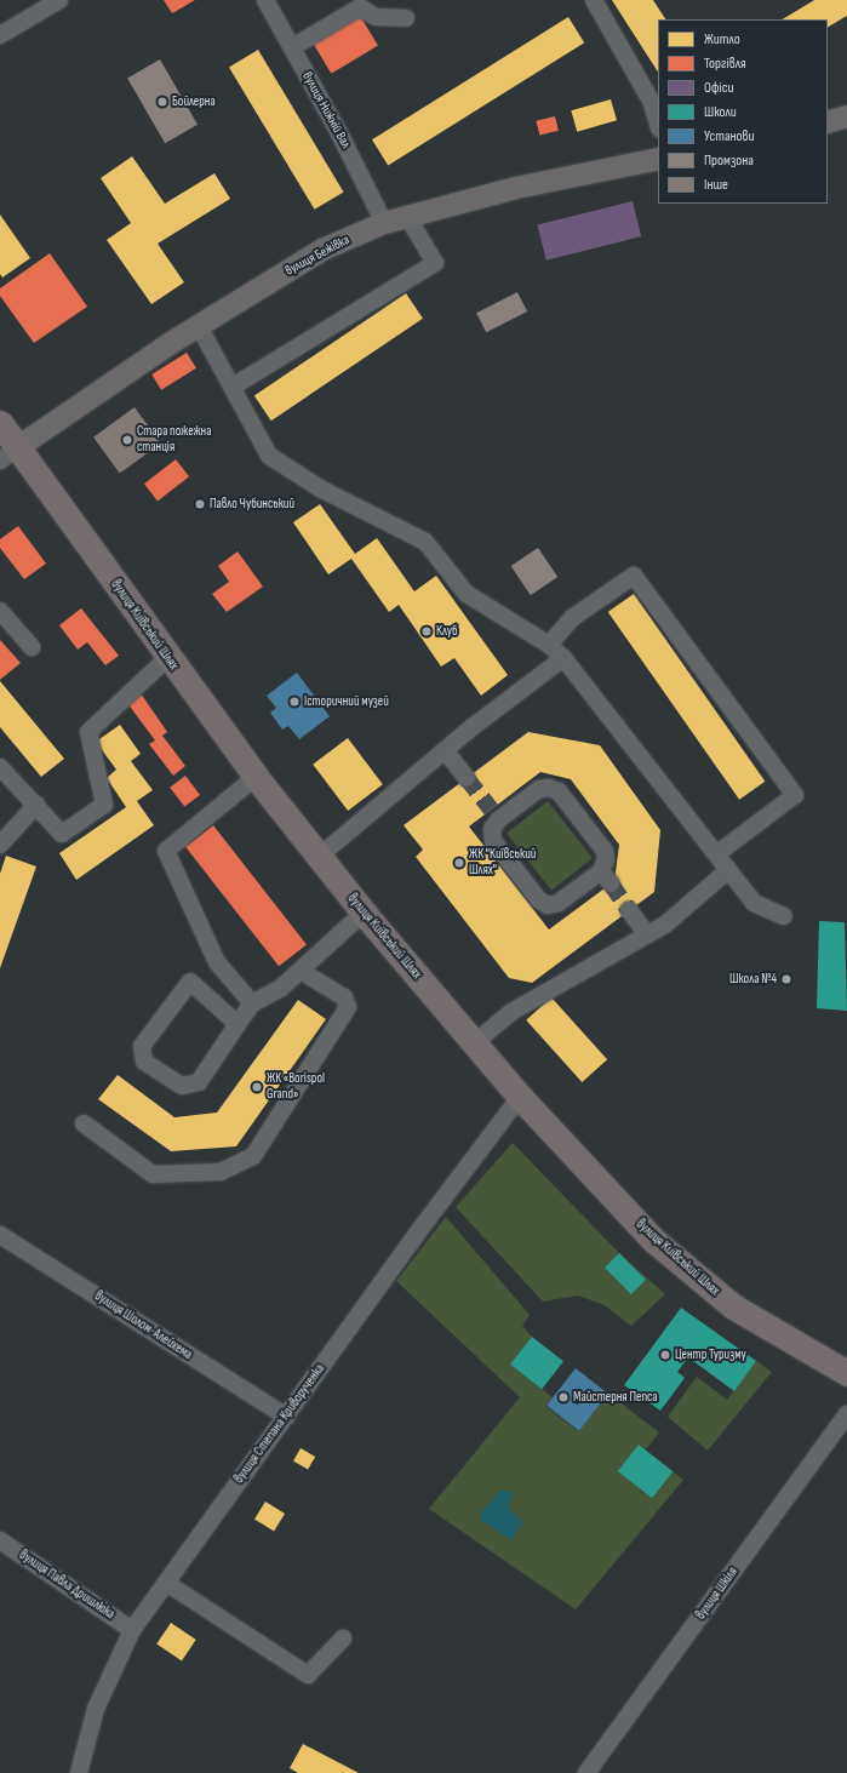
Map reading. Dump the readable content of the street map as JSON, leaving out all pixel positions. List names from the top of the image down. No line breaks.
{"streets":{"highway":["вулиця Київський Шлях"],"main road":["вулиця Бежівка"],"street":["вулиця Нижній Вал","вулиця Шолом-Алейхема","вулиця Степана Криворученка","вулиця Павла Дришлюка","вулиця Шкіля"]},"crossings":[["вулиця Нижній Вал","вулиця Бежівка"],["вулиця Бежівка","вулиця Київський Шлях"],["вулиця Київський Шлях","вулиця Степана Криворученка"],["вулиця Шолом-Алейхема","вулиця Степана Криворученка"],["вулиця Степана Криворученка","вулиця Павла Дришлюка"]],"places":["Бойлерна","Стара пожежна станція","Павло Чубинський","Клуб","Історичний музей","ЖК \"Київський Шлях\"","Школа №4","ЖК «Borispol Grand»","Центр Туризму","Майстерня Пепса"],"legend":["Житло","Торгівля","Офіси","Школи","Установи","Промзона","Інше"]}
